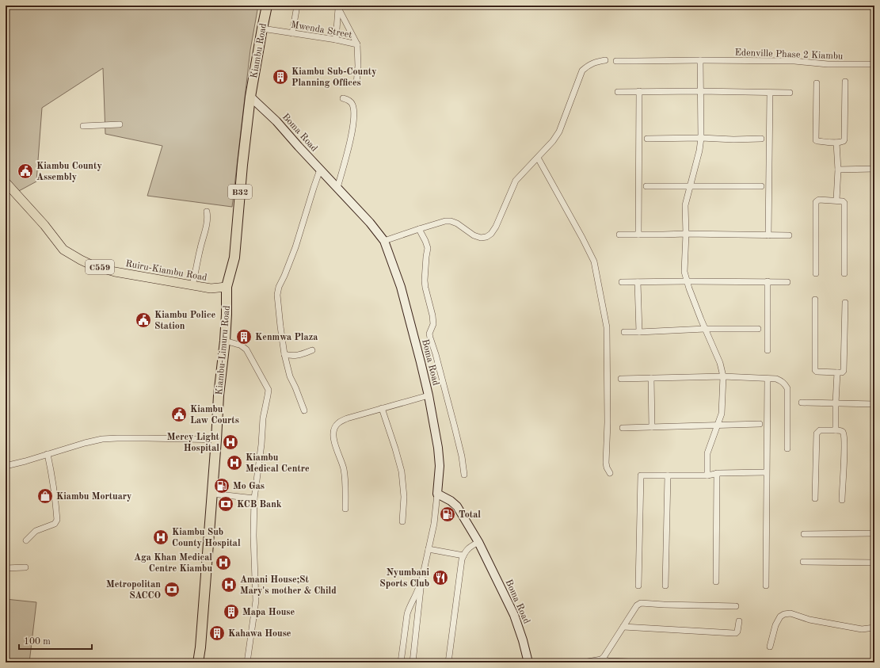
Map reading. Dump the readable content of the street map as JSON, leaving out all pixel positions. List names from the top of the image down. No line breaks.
{"streets":{"highway":["Kiambu Road","B32","Kiambu-Limuru Road"],"main road":["Boma Road","C559","Ruiru-Kiambu Road"],"street":["Mwenda Street","Edenville Phase 2 Kiambu"]},"crossings":[["Mwenda Street","Kiambu Road"],["Kiambu Road","Boma Road"],["Kiambu Road","Kiambu-Limuru Road"],["Boma Road","Kiambu-Limuru Road"],["Ruiru-Kiambu Road","Kiambu-Limuru Road"]],"places":{"building":["Kiambu Sub-County Planning Offices","Kenmwa Plaza","Mapa House","Kahawa House"],"public building":["Kiambu County Assembly","Kiambu Police Station","Kiambu Law Courts"],"hospital":["Mercy Light Hospital","Kiambu Medical Centre","Kiambu Sub County Hospital","Aga Khan Medical Centre Kiambu","Amani House;St Mary's mother & Child"],"fuel station":["Mo Gas","Total"],"shop":["Kiambu Mortuary"],"bank":["KCB Bank","Metropolitan SACCO"],"restaurant":["Nyumbani Sports Club"]},"scale_bar":"100 m"}
